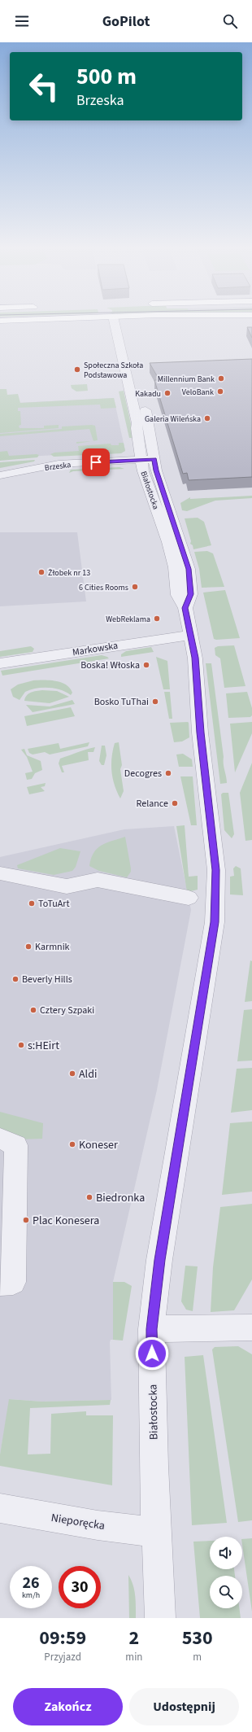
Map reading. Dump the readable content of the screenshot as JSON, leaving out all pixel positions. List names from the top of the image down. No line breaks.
{"streets":{"street":["Brzeska","Białostocka","Markowska","Nieporęcka"]},"crossings":[["Brzeska","Białostocka"],["Białostocka","Markowska"],["Białostocka","Nieporęcka"]],"places":["Społeczna Szkoła Podstawowa","Millennium Bank","VeloBank","Kakadu","Galeria Wileńska","Żłobek nr 13","6 Cities Rooms","WebReklama","Boska! Włoska","Bosko TuThai","Decogres","Relance","ToTuArt","Karmnik","Beverly Hills","Cztery Szpaki","s:HEirt","Aldi","Koneser","Biedronka","Plac Konesera"],"page":{"header":"GoPilot","turn":["500 m","Brzeska"],"speed":"26 km/h","limit":"30","eta":["09:59","Przyjazd","2","min","530","m"],"buttons":["Zakończ","Udostępnij"]}}
